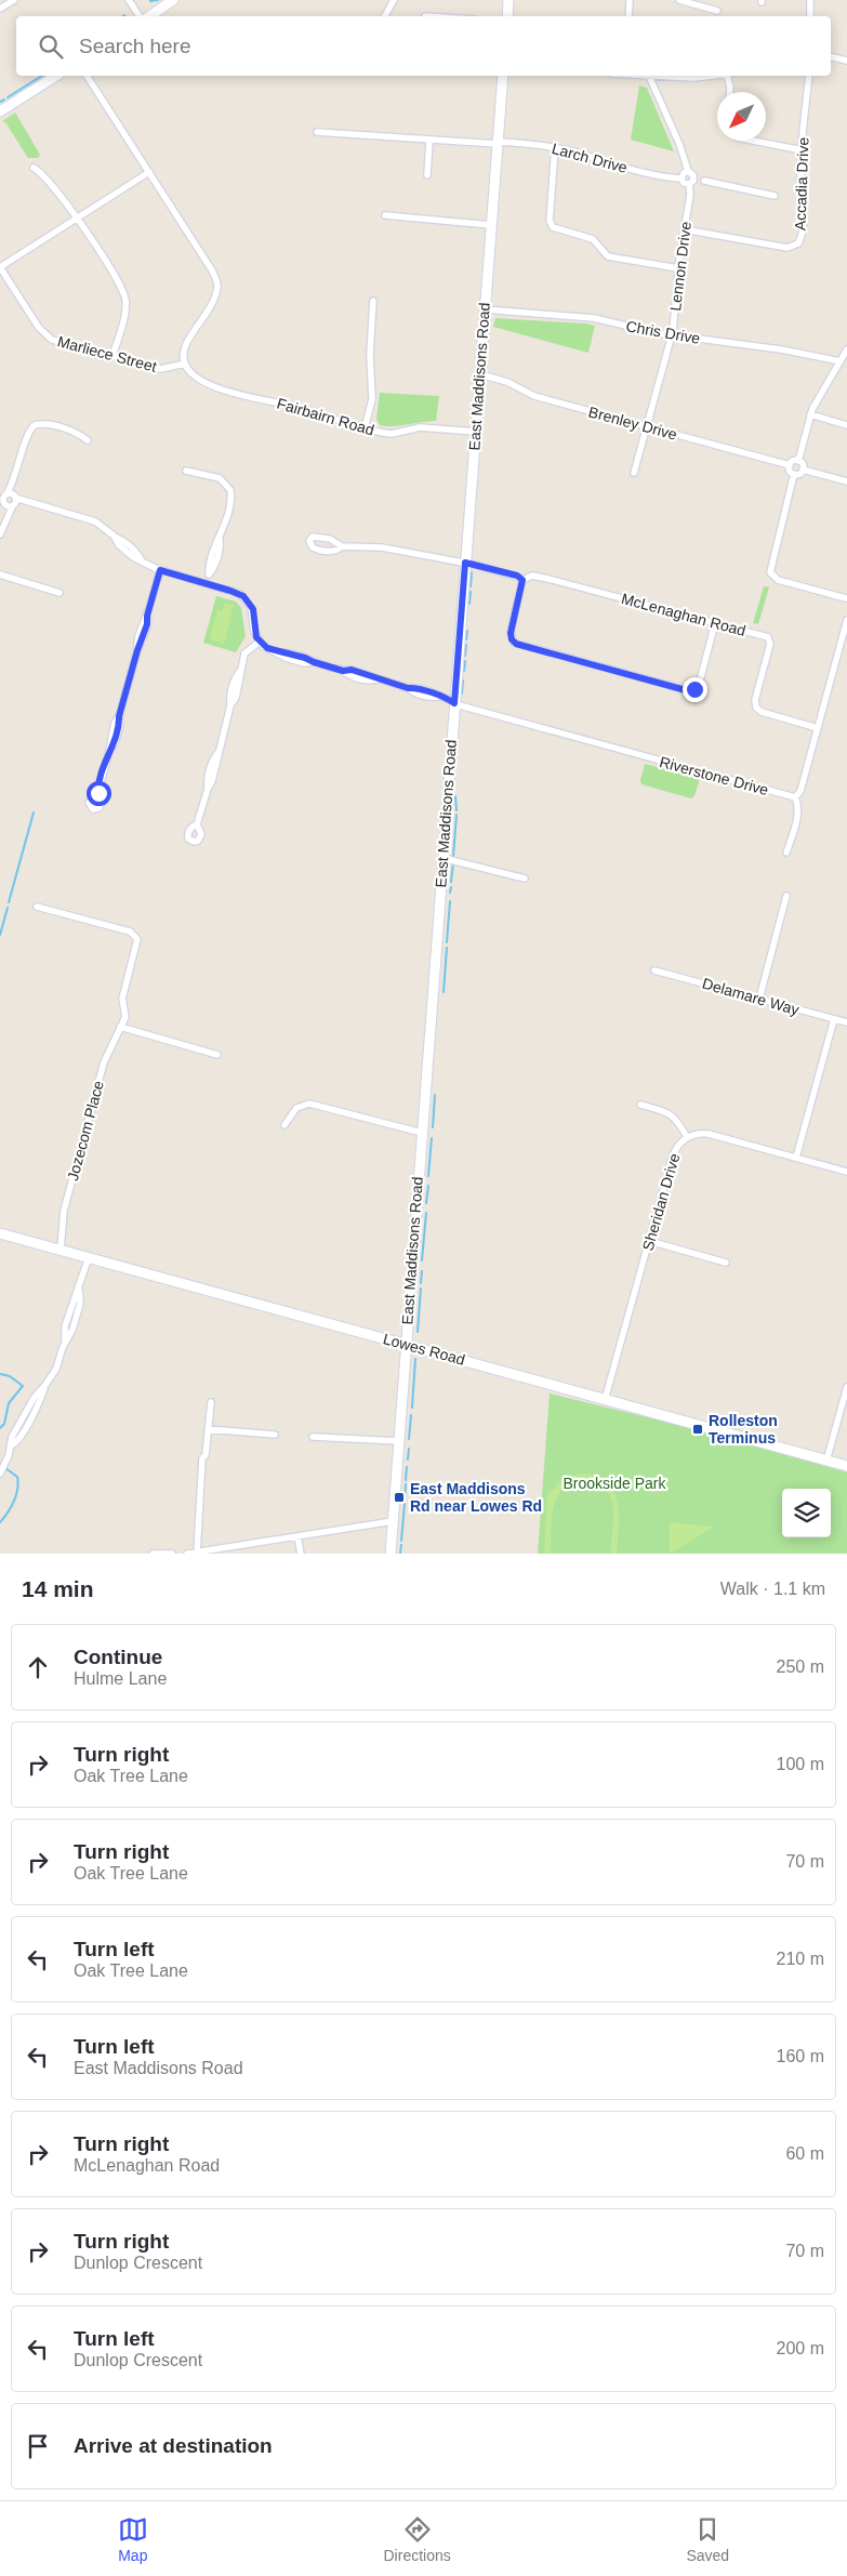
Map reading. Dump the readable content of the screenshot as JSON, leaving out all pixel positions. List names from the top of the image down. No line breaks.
{"streets":{"street":["Larch Drive","Accadia Drive","Lennon Drive","Chris Drive","Marliece Street","East Maddisons Road","Fairbairn Road","Brenley Drive","McLenaghan Road","Riverstone Drive","Delamare Way","Jozecom Place","Sheridan Drive","Lowes Road"]},"crossings":[["Larch Drive","Lennon Drive"],["Larch Drive","East Maddisons Road"],["Accadia Drive","Lennon Drive"],["Lennon Drive","Chris Drive"],["Lennon Drive","Brenley Drive"],["Chris Drive","East Maddisons Road"],["Marliece Street","Fairbairn Road"],["East Maddisons Road","Fairbairn Road"],["East Maddisons Road","Brenley Drive"],["East Maddisons Road","McLenaghan Road"],["East Maddisons Road","Riverstone Drive"],["East Maddisons Road","Lowes Road"],["Jozecom Place","Lowes Road"],["Sheridan Drive","Lowes Road"]],"parks":["Brookside Park"],"places":{"transit":["Rolleston Terminus","East Maddisons Rd near Lowes Rd"]},"north":"bottom left","page":{"search":"Search here","heading":["14 min","Walk · 1.1 km"],"list":[["Continue","Hulme Lane","250 m"],["Turn right","Oak Tree Lane","100 m"],["Turn right","Oak Tree Lane","70 m"],["Turn left","Oak Tree Lane","210 m"],["Turn left","East Maddisons Road","160 m"],["Turn right","McLenaghan Road","60 m"],["Turn right","Dunlop Crescent","70 m"],["Turn left","Dunlop Crescent","200 m"],"Arrive at destination"],"nav":["Map","Directions","Saved"]}}
